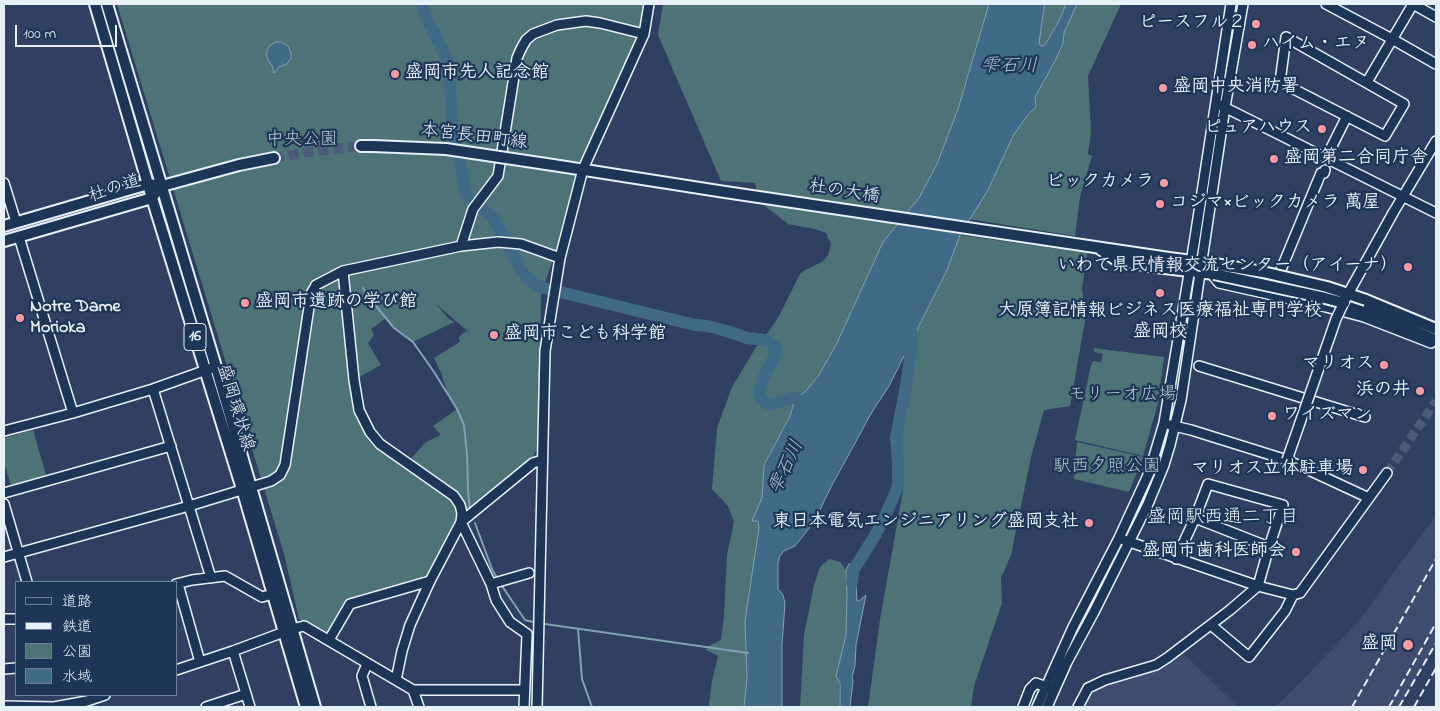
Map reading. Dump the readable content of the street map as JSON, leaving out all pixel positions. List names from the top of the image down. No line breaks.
{"streets":{"main road":["本宮長田町線","杜の道","杜の大橋","16","盛岡環状線"]},"crossings":[["本宮長田町線","杜の大橋"],["杜の道","盛岡環状線"]],"districts":["盛岡駅西通二丁目"],"water":["雫石川"],"parks":["中央公園","モリーオ広場","駅西夕照公園"],"places":["ピースフル２","ハイム・エヌ","盛岡市先人記念館","盛岡中央消防署","ピュアハウス","盛岡第二合同庁舎","ビックカメラ","コジマ×ビックカメラ 萬屋","いわて県民情報交流センター（アイーナ）","大原簿記情報ビジネス医療福祉専門学校 盛岡校","盛岡市遺跡の学び館","Notre Dame Morioka","盛岡市こども科学館","マリオス","浜の井","ワイズマン","マリオス立体駐車場","東日本電気エンジニアリング盛岡支社","盛岡市歯科医師会","盛岡"],"legend":["道路","鉄道","公園","水域"],"scale_bar":"100 m"}
